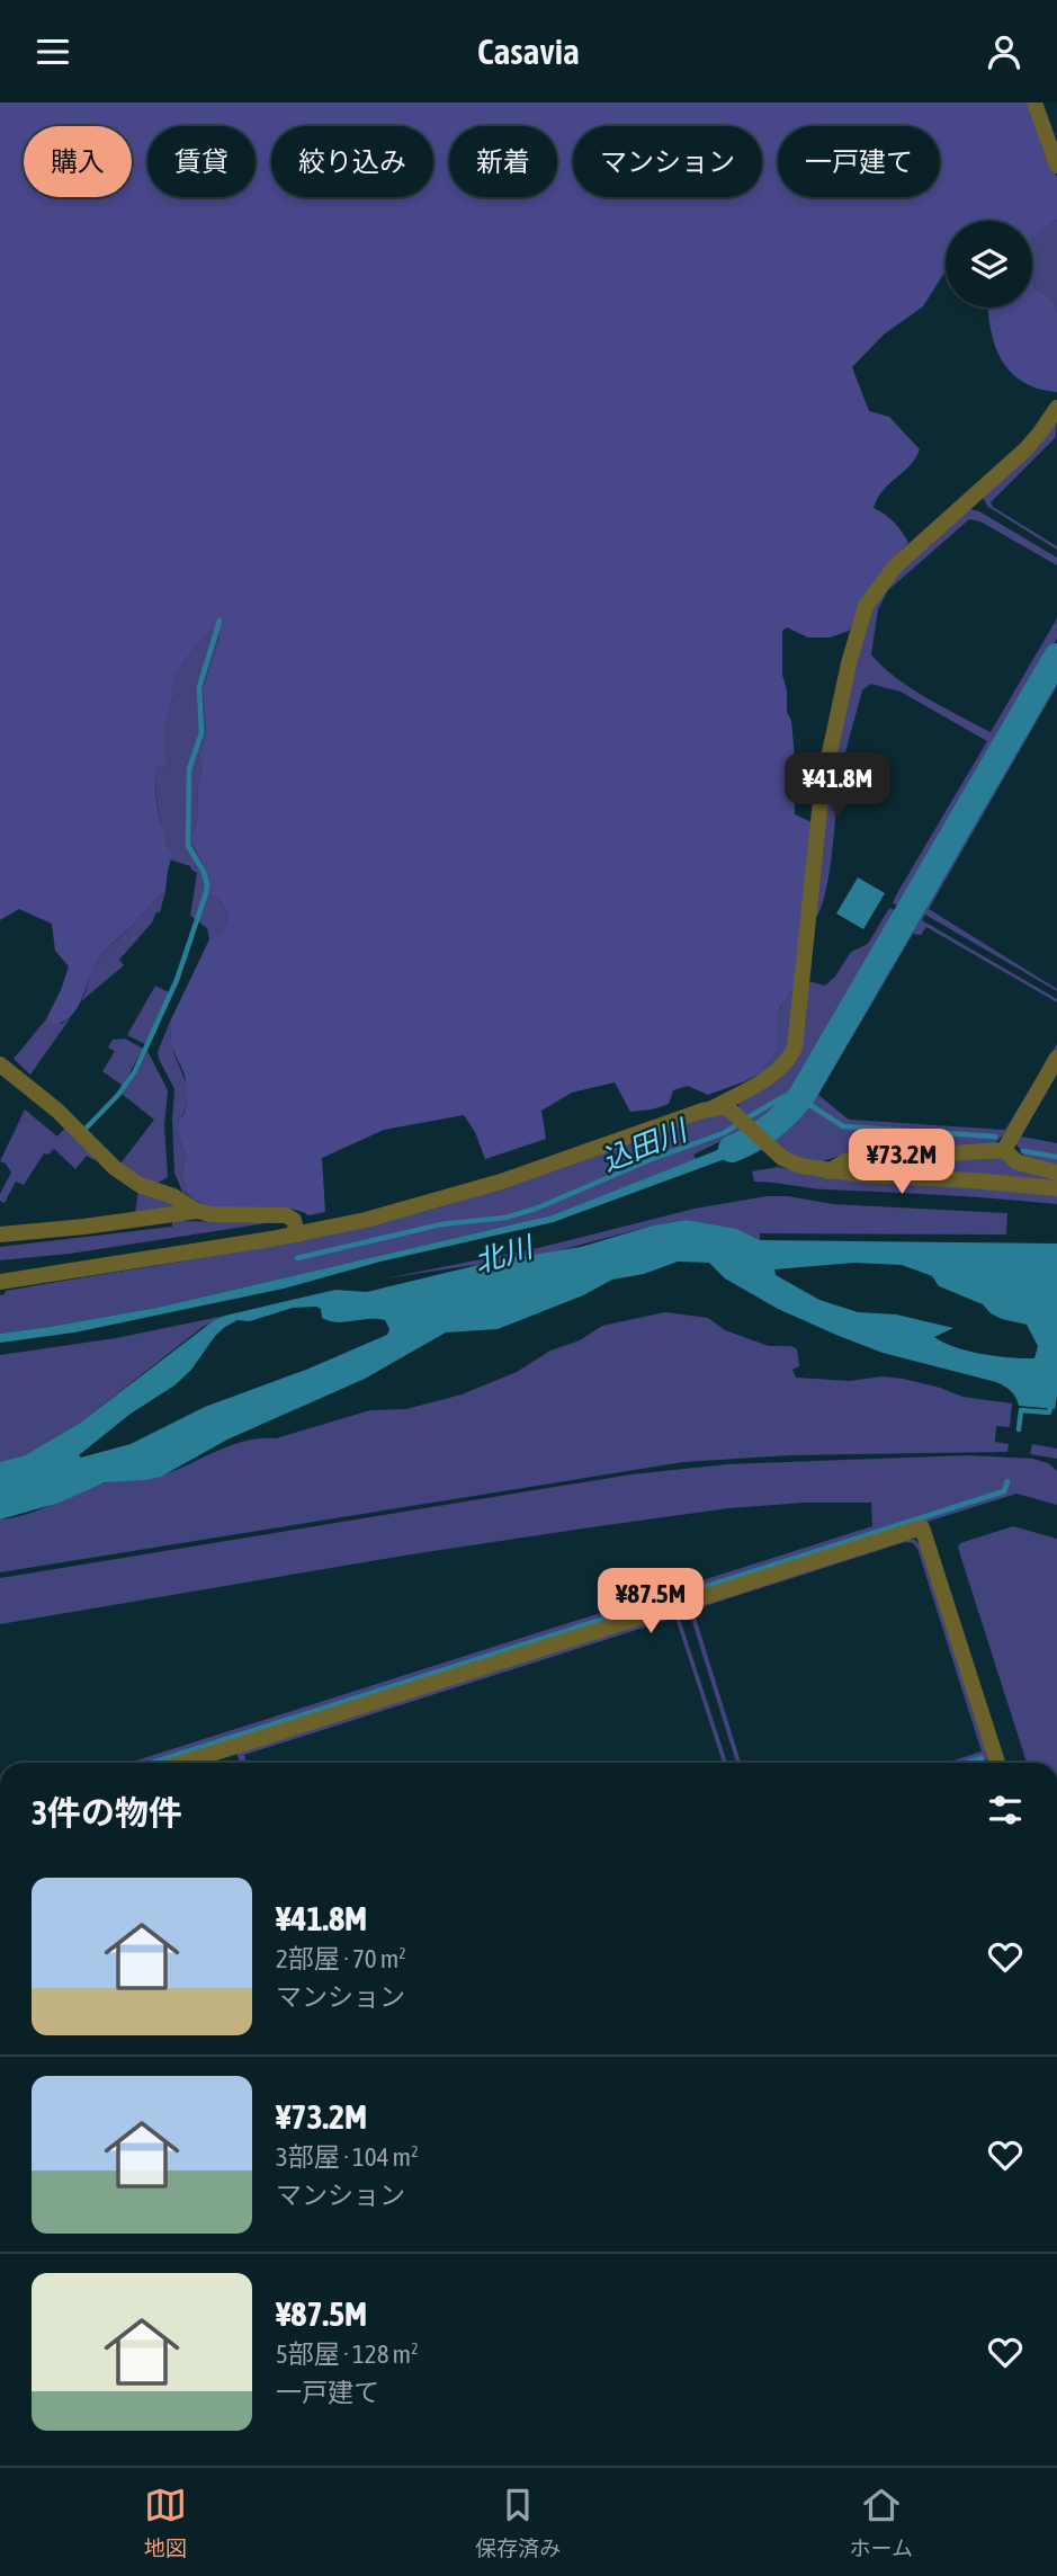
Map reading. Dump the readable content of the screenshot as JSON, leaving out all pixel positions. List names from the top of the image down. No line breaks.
{"water":["込田川","北川"],"page":{"header":"Casavia","chip":["購入","賃貸","絞り込み","新着","マンション","一戸建て"],"price":["¥41.8M","¥73.2M","¥87.5M"],"heading":"3件の物件","list":[{"name":"¥41.8M","note":"2部屋 · 70 m² · マンション"},{"name":"¥73.2M","note":"3部屋 · 104 m² · マンション"},{"name":"¥87.5M","note":"5部屋 · 128 m² · 一戸建て"}],"tabs":["地図","保存済み","ホーム"]}}
